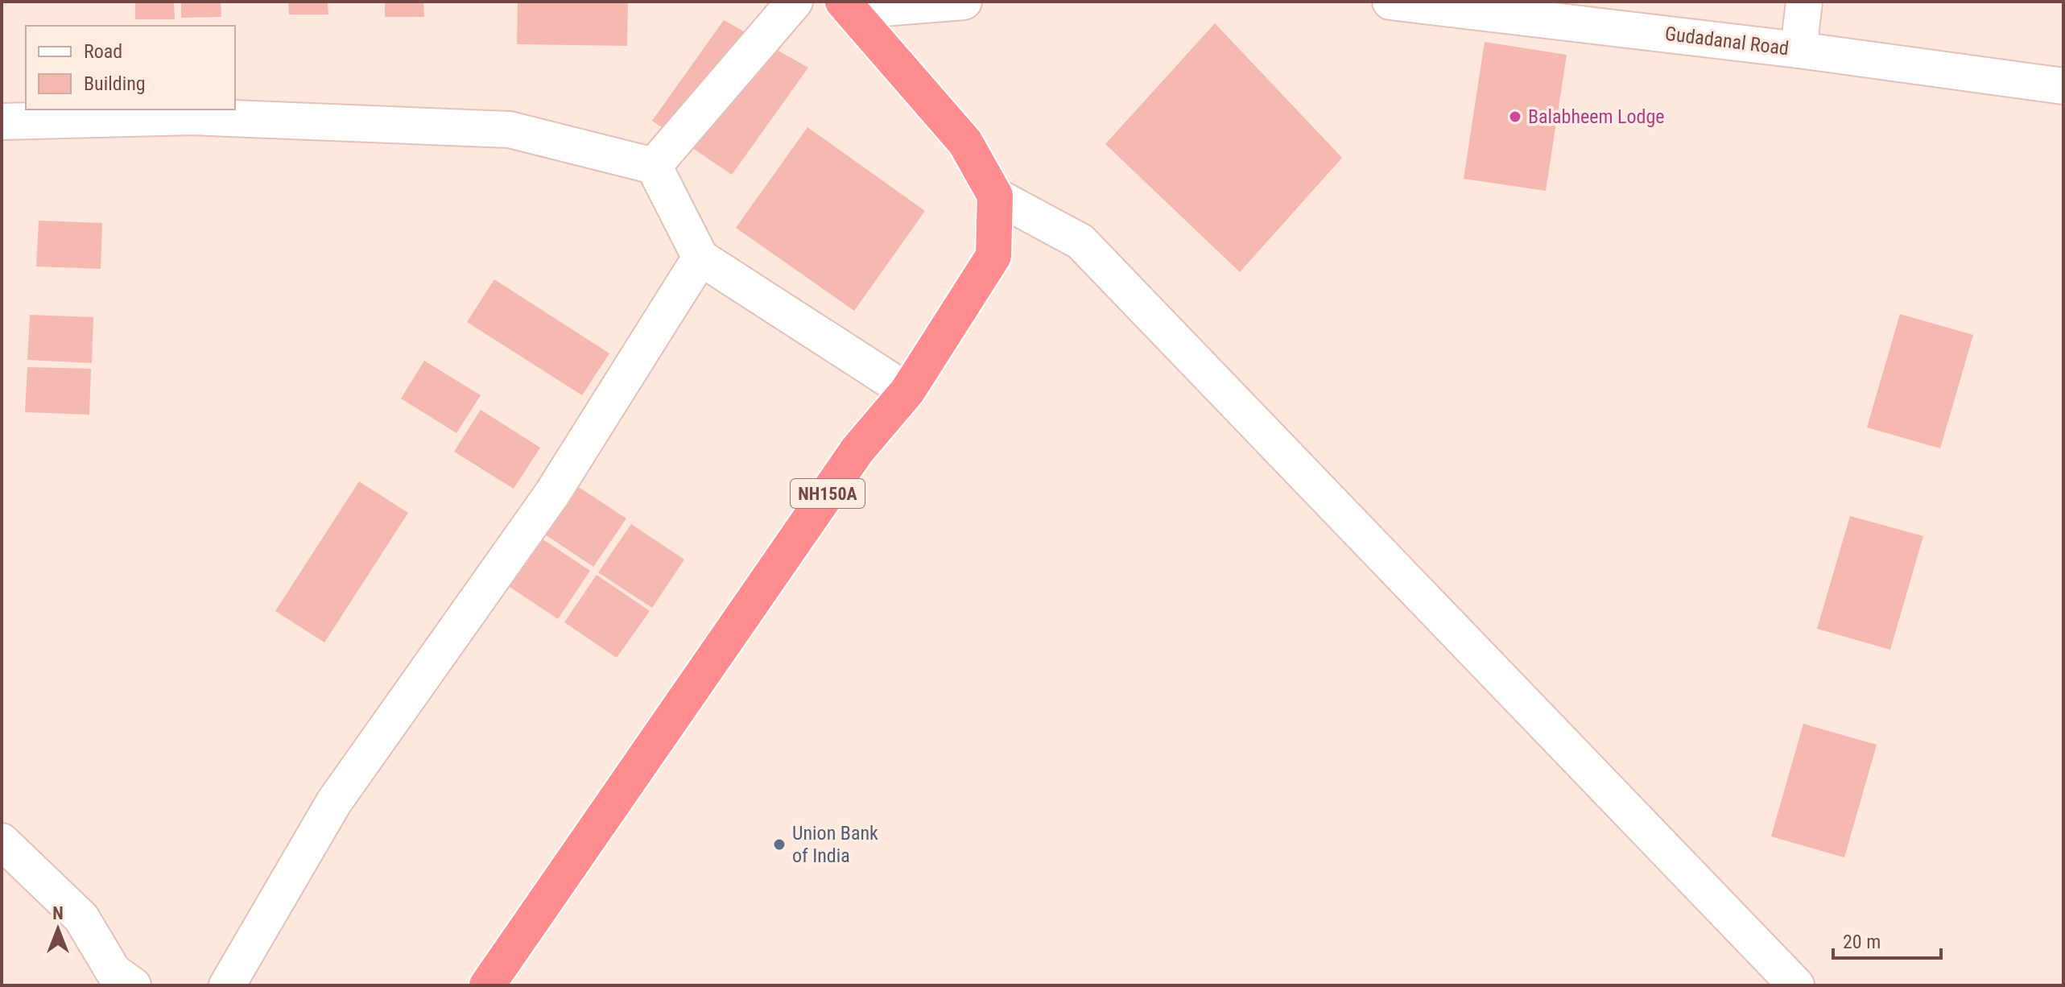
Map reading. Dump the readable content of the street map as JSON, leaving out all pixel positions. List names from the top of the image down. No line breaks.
{"streets":{"highway":["NH150A"],"street":["Gudadanal Road"]},"places":["Balabheem Lodge","Union Bank of India"],"legend":["Road","Building"],"scale_bar":"20 m","north":"top"}
